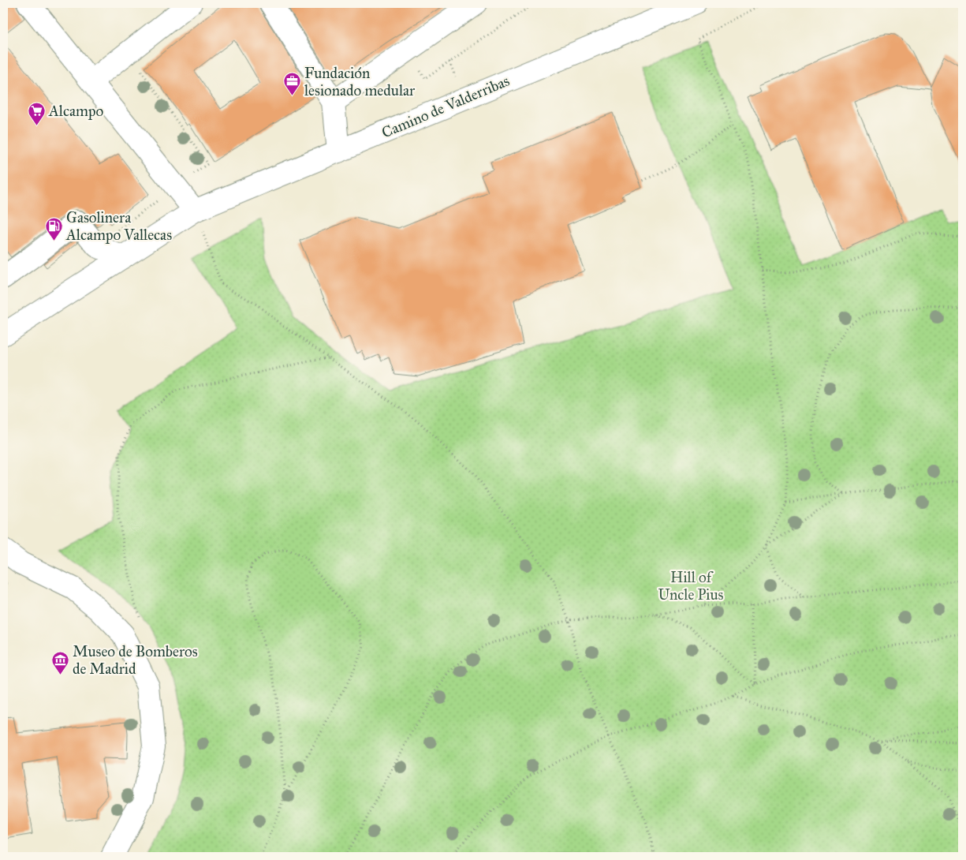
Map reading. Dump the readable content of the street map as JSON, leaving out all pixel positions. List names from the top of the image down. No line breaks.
{"streets":{"street":["Camino de Valderribas"]},"parks":["Hill of Uncle Pius"],"places":{"office":["Fundación lesionado medular"],"supermarket":["Alcampo"],"fuel station":["Gasolinera Alcampo Vallecas"],"museum":["Museo de Bomberos de Madrid"]}}
